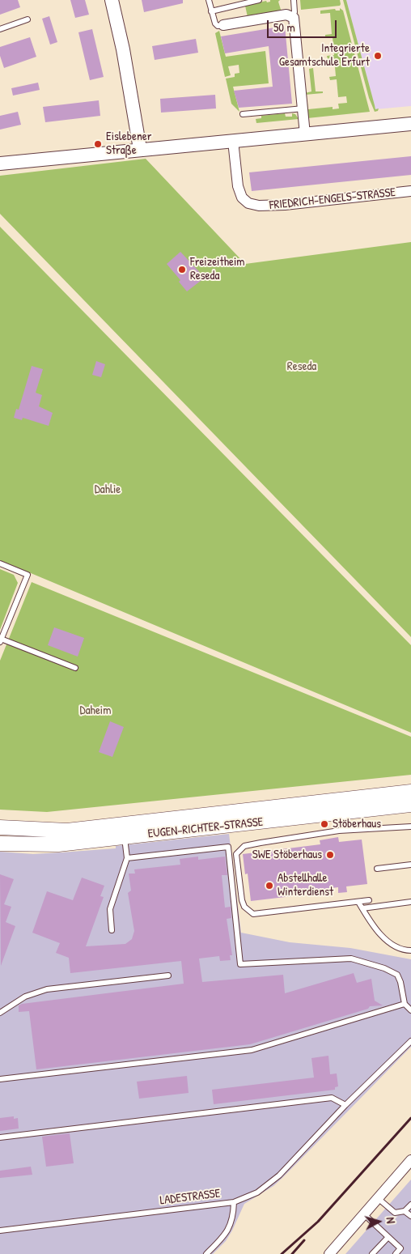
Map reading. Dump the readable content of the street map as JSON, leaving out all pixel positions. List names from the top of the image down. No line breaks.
{"streets":{"main road":["EUGEN-RICHTER-STRASSE"],"street":["FRIEDRICH-ENGELS-STRASSE"],"lane":["LADESTRASSE"]},"parks":["Reseda","Dahlie","Daheim"],"places":["Integrierte Gesamtschule Erfurt","Eislebener Straße","Freizeitheim Reseda","Stöberhaus","SWE Stöberhaus","Abstellhalle Winterdienst"],"scale_bar":"50 m","north":"right"}
